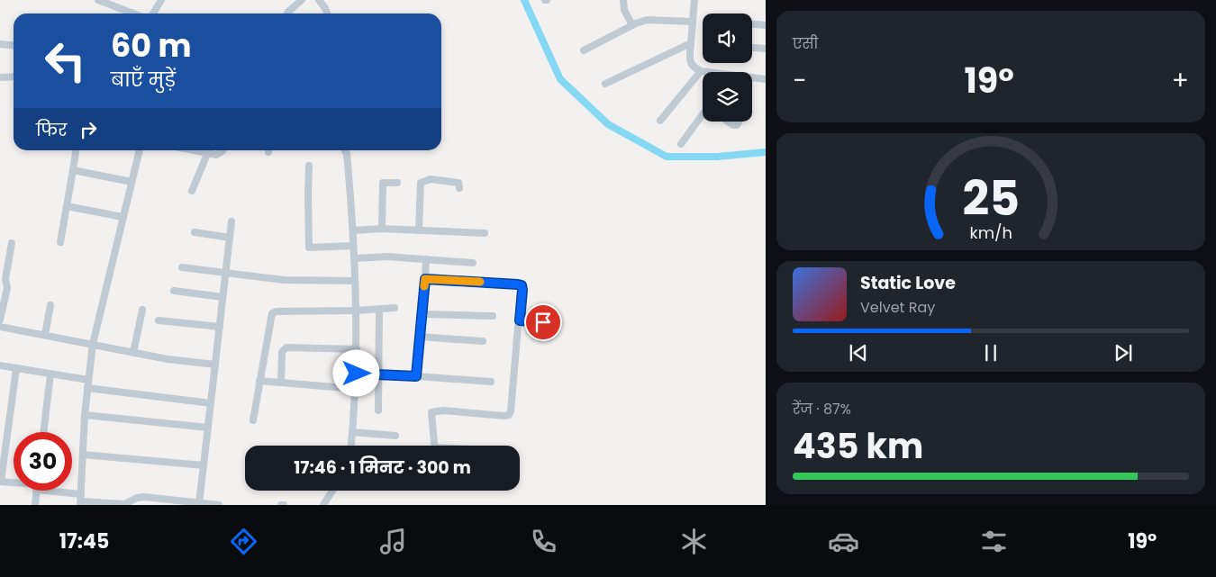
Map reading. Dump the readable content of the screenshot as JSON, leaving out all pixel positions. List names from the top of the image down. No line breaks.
{"page":{"tile":["एसी",["रेंज · 87%","435 km"]],"turn":["60 m","बाएँ मुड़ें"],"heat":["−","19°","+"],"then":"फिर","song":["Static Love","Velvet Ray"],"limit":"30","trip":"17:46 · 1 मिनट · 300 m","tabs":["17:45","19°"],"gauge":["25","km/h"]}}
